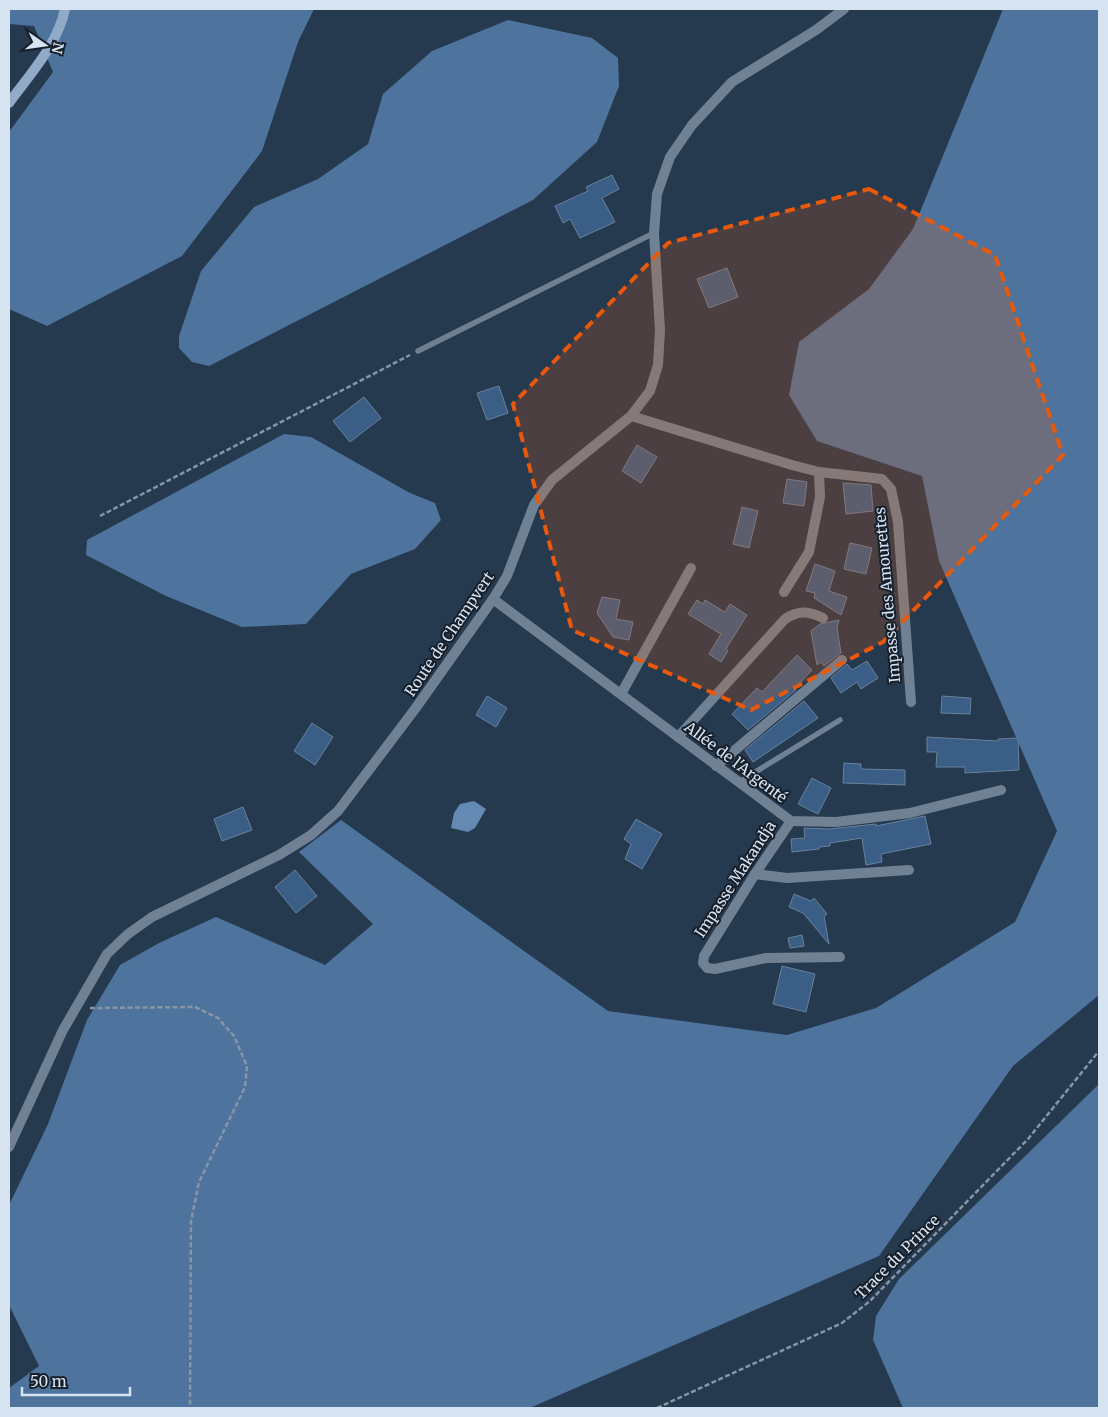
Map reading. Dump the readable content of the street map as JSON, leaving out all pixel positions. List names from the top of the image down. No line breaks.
{"streets":{"street":["Impasse des Amourettes","Route de Champvert","Allée de l'Argenté","Impasse Makandja"],"path":["Trace du Prince"]},"crossings":[["Impasse des Amourettes","Route de Champvert"],["Route de Champvert","Allée de l'Argenté"],["Allée de l'Argenté","Impasse Makandja"]],"scale_bar":"50 m","north":"right"}
